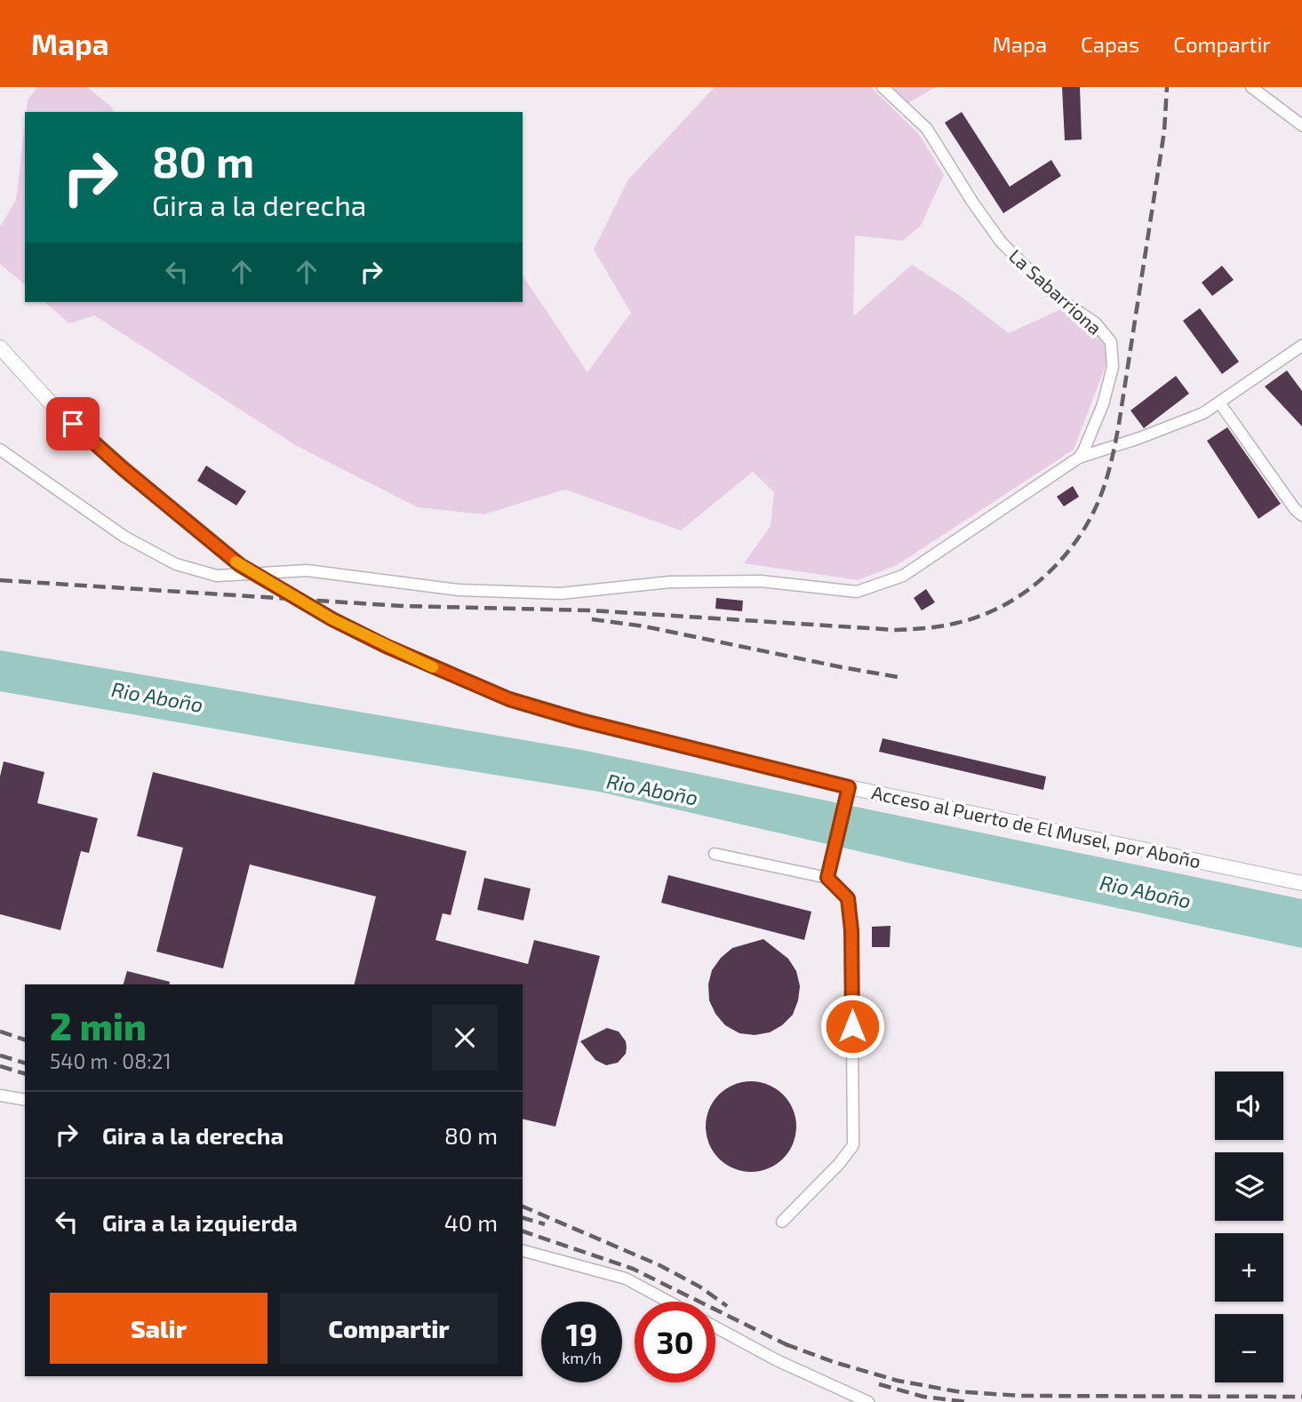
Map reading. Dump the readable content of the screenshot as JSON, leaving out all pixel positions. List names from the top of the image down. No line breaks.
{"streets":{"street":["La Sabarriona","Acceso al Puerto de El Musel, por Aboño"]},"water":["Rio Aboño"],"page":{"header":"Mapa","nav":["Mapa","Capas","Compartir"],"turn":["80 m","Gira a la derecha"],"heading":["2 min","540 m · 08:21"],"map_buttons":["+","−"],"list":[{"name":"Gira a la derecha","value":"80 m"},{"name":"Gira a la izquierda","value":"40 m"}],"buttons":["Salir","Compartir"],"speed":"19 km/h","limit":"30"}}
